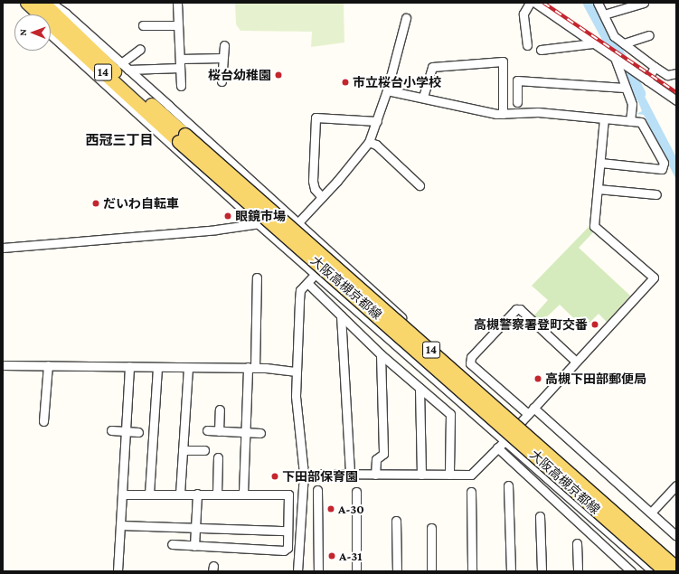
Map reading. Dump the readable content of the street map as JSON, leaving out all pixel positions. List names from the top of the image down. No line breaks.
{"streets":{"main road":["14","大阪高槻京都線"]},"districts":["西冠三丁目"],"places":["桜台幼稚園","市立桜台小学校","だいわ自転車","眼鏡市場","高槻警察署登町交番","高槻下田部郵便局","下田部保育園","A-30","A-31"],"north":"left"}
